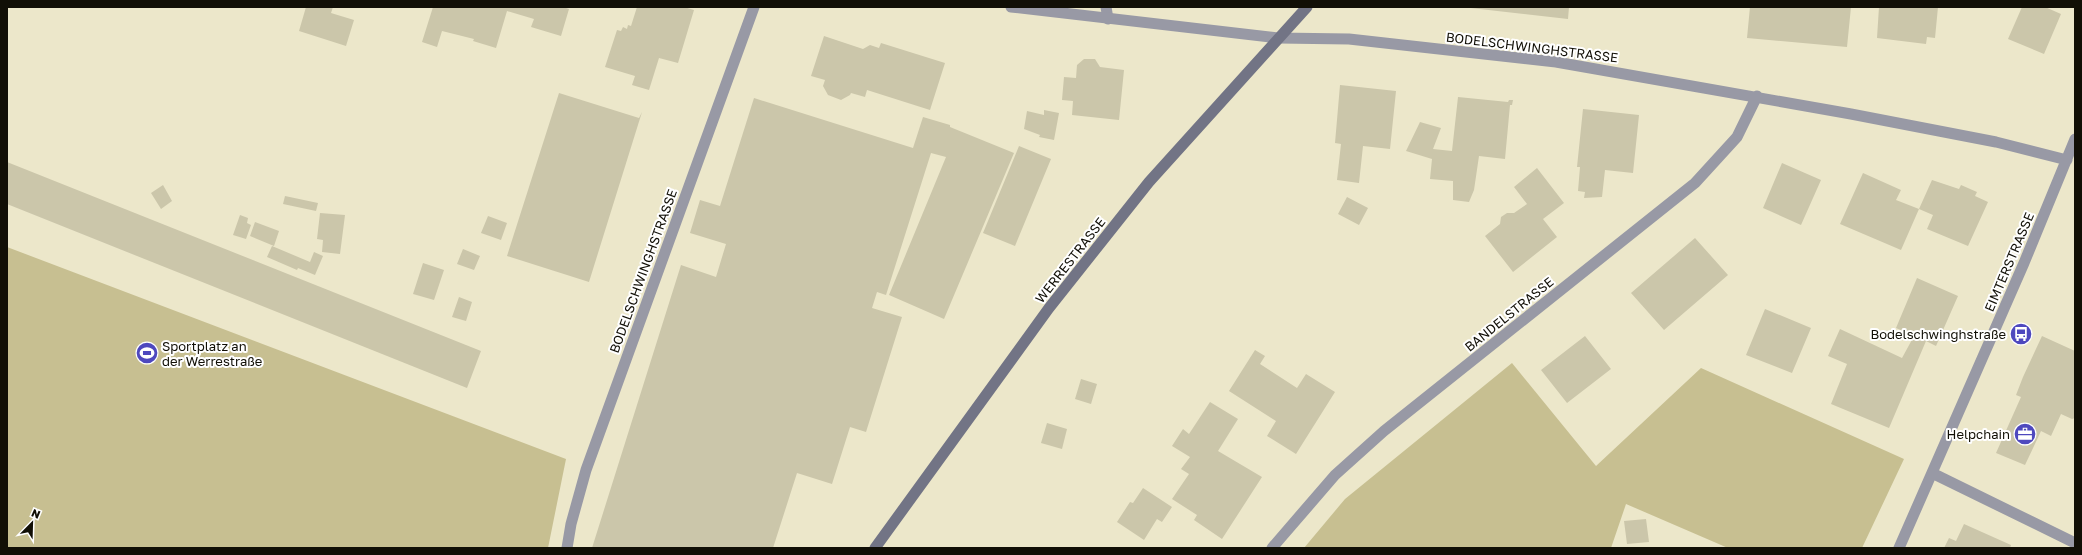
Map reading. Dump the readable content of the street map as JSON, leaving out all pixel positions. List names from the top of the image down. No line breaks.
{"streets":{"main road":["WERRESTRASSE"],"street":["BODELSCHWINGHSTRASSE","EIMTERSTRASSE","BANDELSTRASSE"]},"crossings":[["BODELSCHWINGHSTRASSE","WERRESTRASSE"],["BODELSCHWINGHSTRASSE","EIMTERSTRASSE"],["BODELSCHWINGHSTRASSE","BANDELSTRASSE"]],"places":{"bus stop":["Bodelschwinghstraße"],"sports":["Sportplatz an der Werrestraße"],"office":["Helpchain"]},"north":"top right"}
